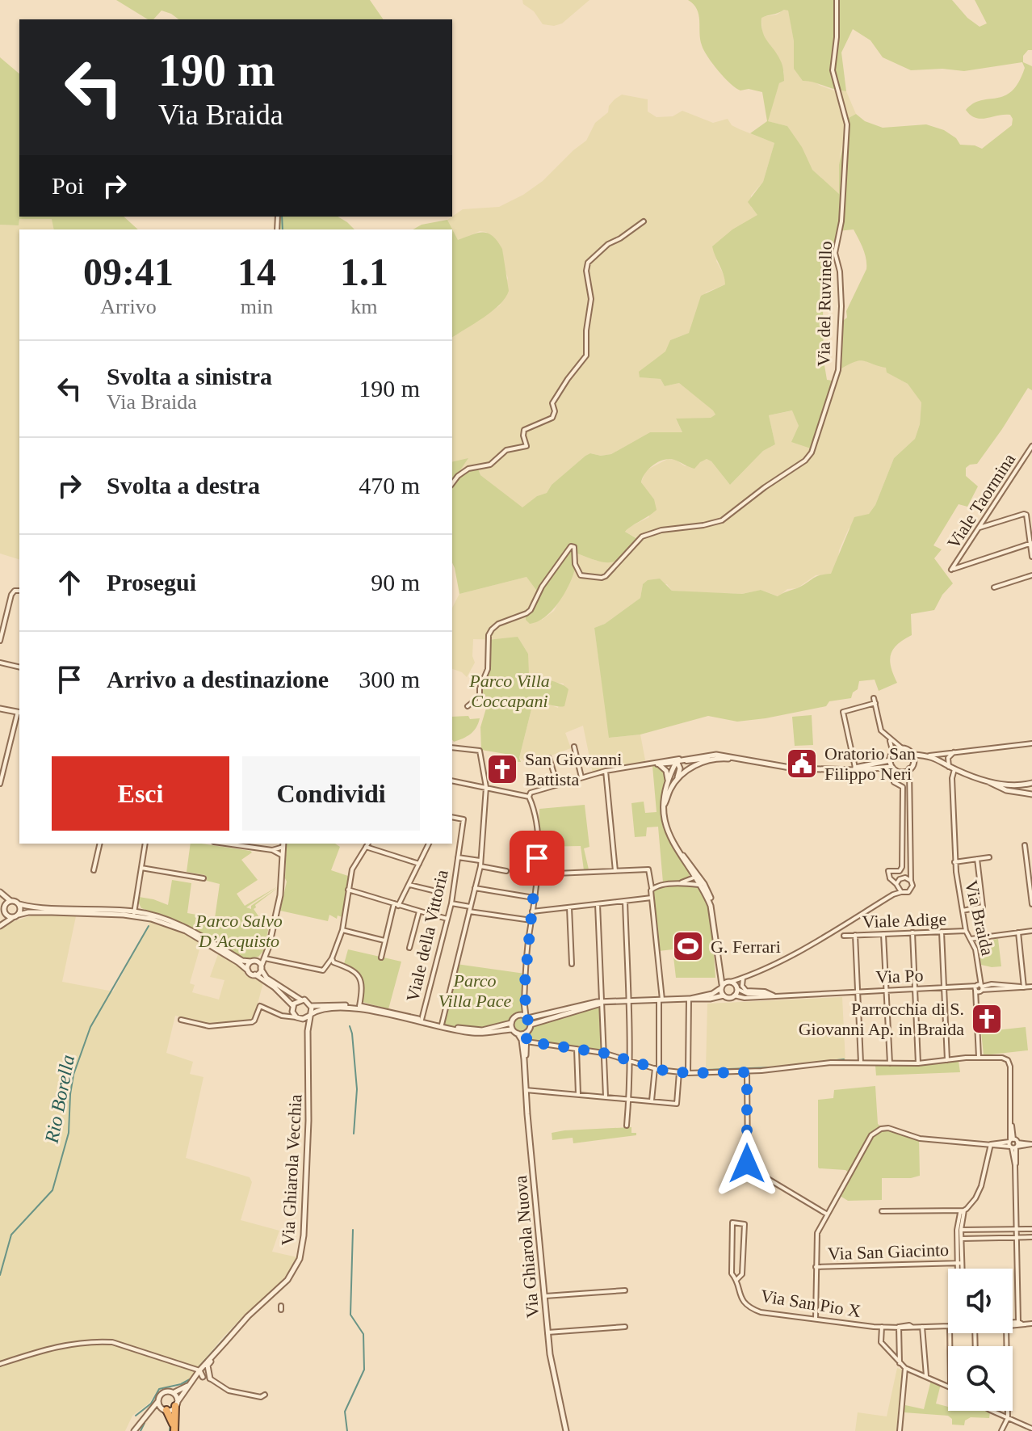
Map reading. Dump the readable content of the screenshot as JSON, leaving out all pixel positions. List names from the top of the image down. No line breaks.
{"streets":{"street":["Via del Ruvinello","Viale Taormina","Via Braida","Viale Adige","Viale della Vittoria","Via Po","Via Ghiarola Vecchia","Via Ghiarola Nuova","Via San Giacinto","Via San Pio X"]},"crossings":[["Via Braida","Viale Adige"],["Via Braida","Via Po"]],"water":["Rio Borella"],"parks":["Parco Villa Coccapani","Parco Salvo D’Acquisto","Parco Villa Pace"],"places":{"public building":["Oratorio San Filippo Neri"],"church":["San Giovanni Battista","Parrocchia di S. Giovanni Ap. in Braida"],"sports":["G. Ferrari"]},"page":{"turn":["190 m","Via Braida"],"then":"Poi","eta":["09:41","Arrivo","14","min","1.1","km"],"list":[{"name":"Svolta a sinistra","note":"Via Braida","value":"190 m"},{"name":"Svolta a destra","value":"470 m"},{"name":"Prosegui","value":"90 m"},{"name":"Arrivo a destinazione","value":"300 m"}],"buttons":["Esci","Condividi"]}}
